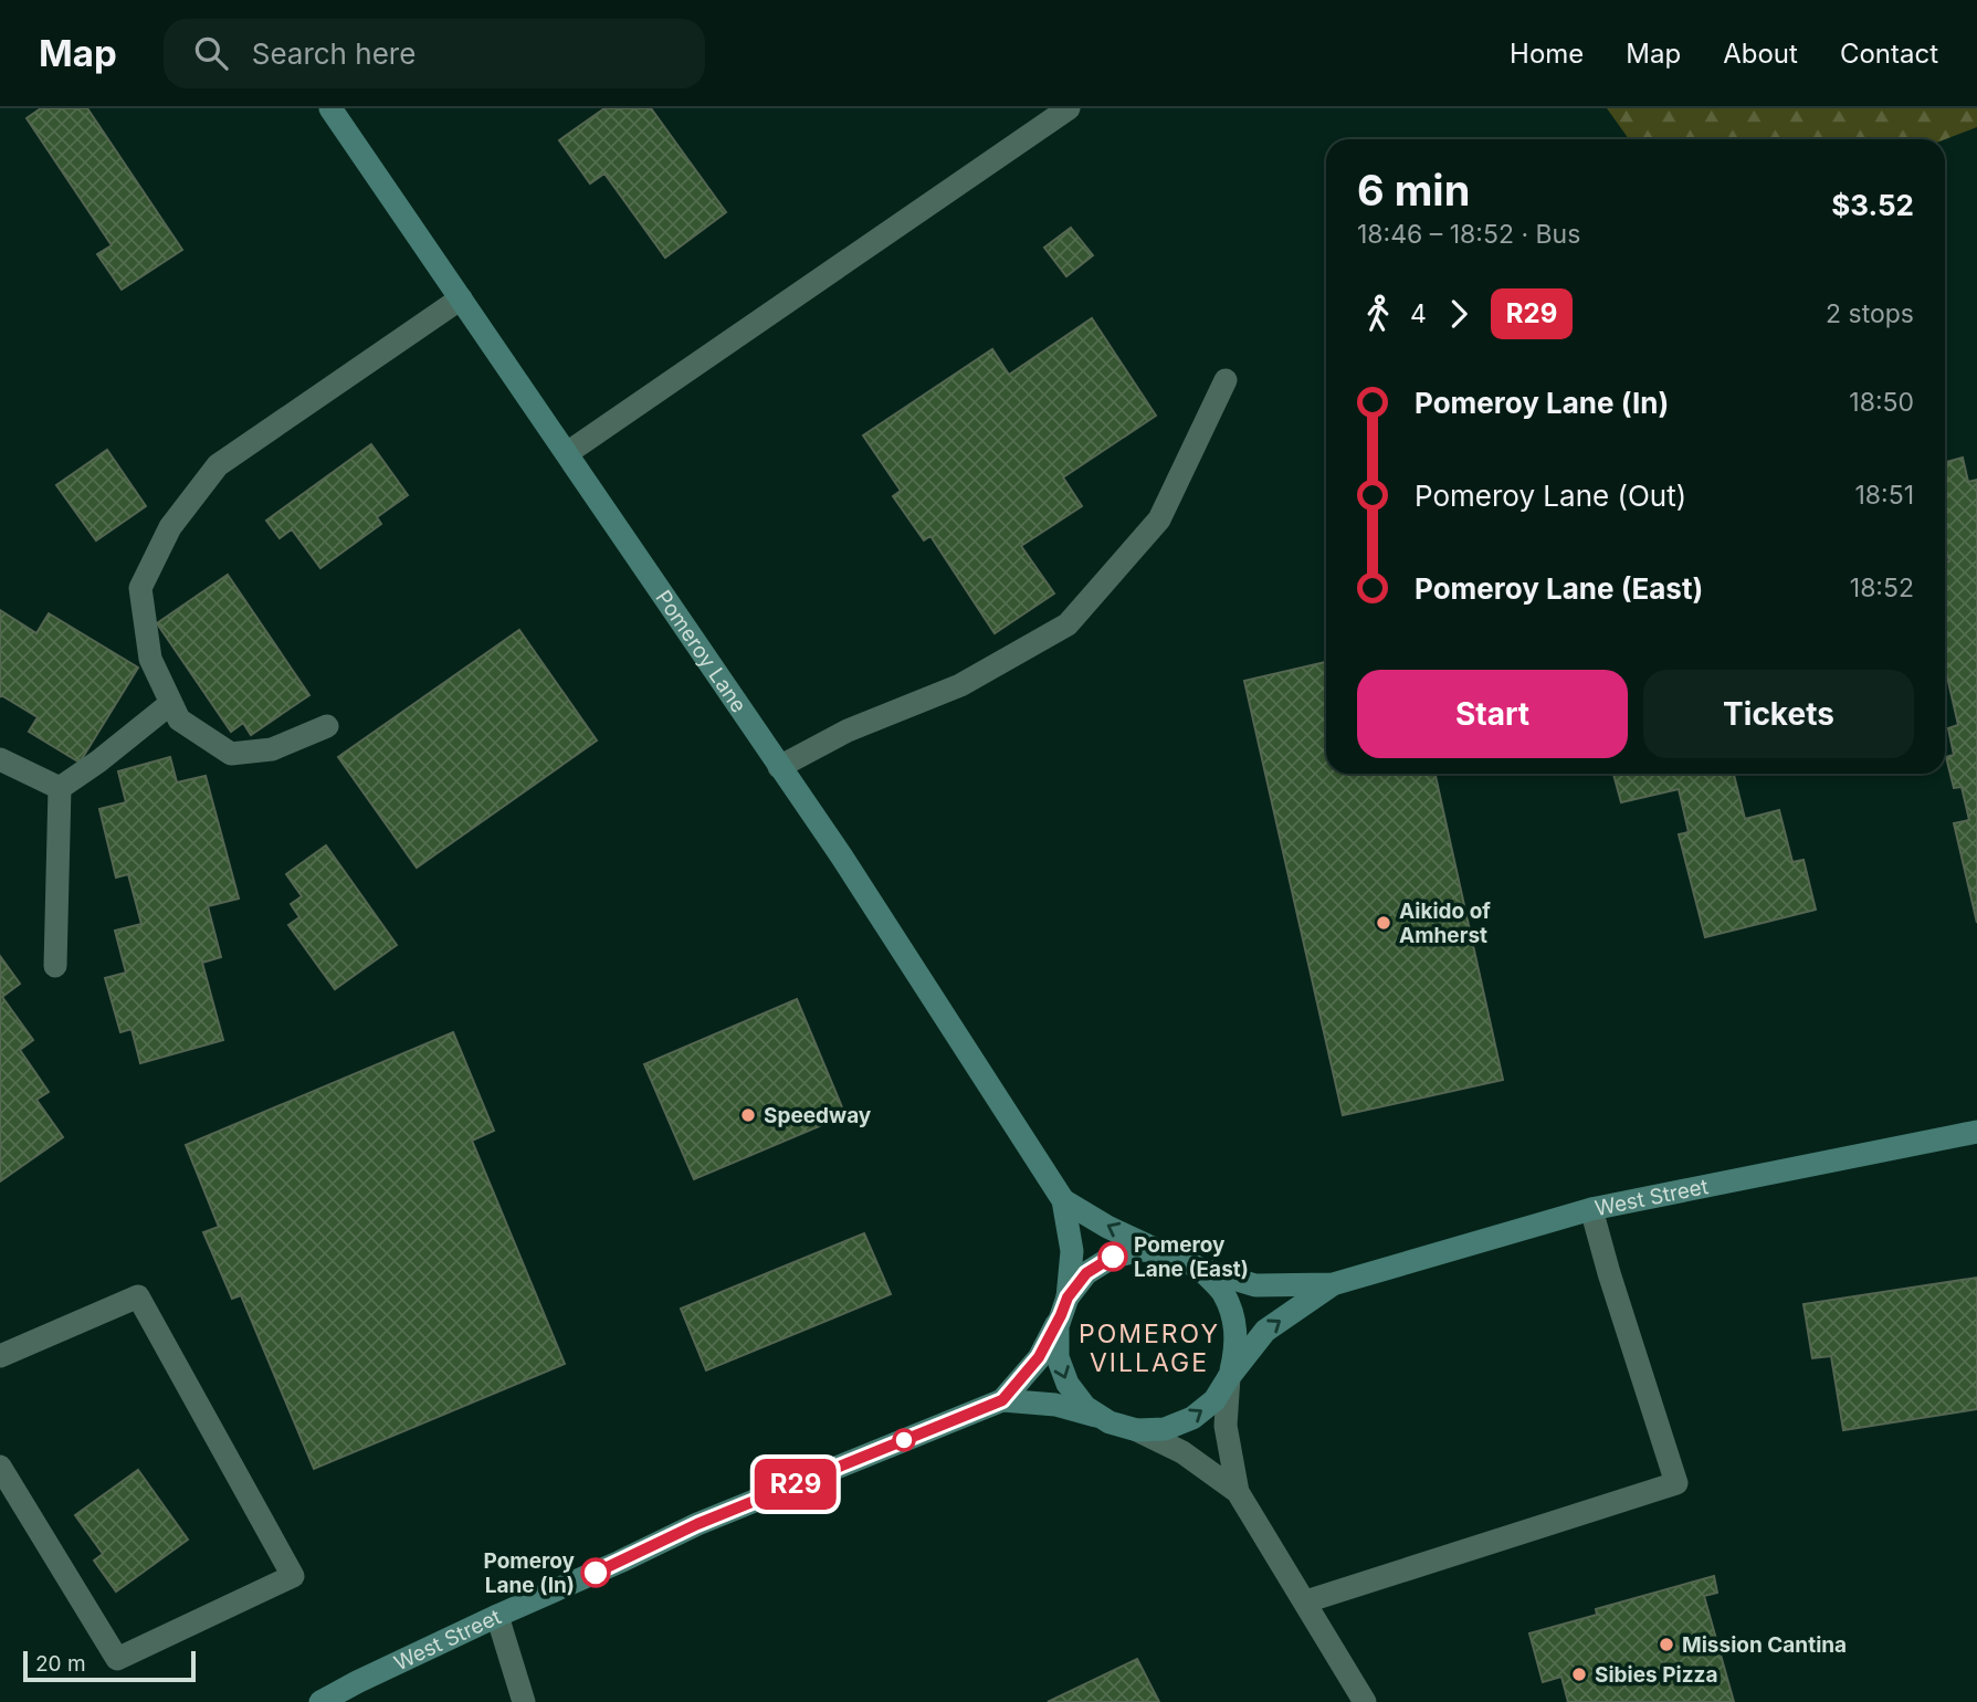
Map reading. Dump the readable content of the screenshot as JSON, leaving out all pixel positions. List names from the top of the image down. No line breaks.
{"streets":{"main road":["Pomeroy Lane","West Street"]},"crossings":[["Pomeroy Lane","West Street"]],"districts":["POMEROY VILLAGE"],"places":["Aikido of Amherst","Speedway","Pomeroy Lane (East)","Pomeroy Lane (In)","Mission Cantina","Sibies Pizza"],"lines":["bus line R29"],"scale_bar":"20 m","page":{"header":"Map","search":"Search here","nav":["Home","Map","About","Contact"],"on_map":"R29","heading":["6 min","18:46 – 18:52 · Bus","$3.52"],"legs":["4","R29","2 stops"],"list":[{"name":"Pomeroy Lane (In)","value":"18:50"},{"name":"Pomeroy Lane (Out)","value":"18:51"},{"name":"Pomeroy Lane (East)","value":"18:52"}],"buttons":["Start","Tickets"],"scale":"20 m"}}
